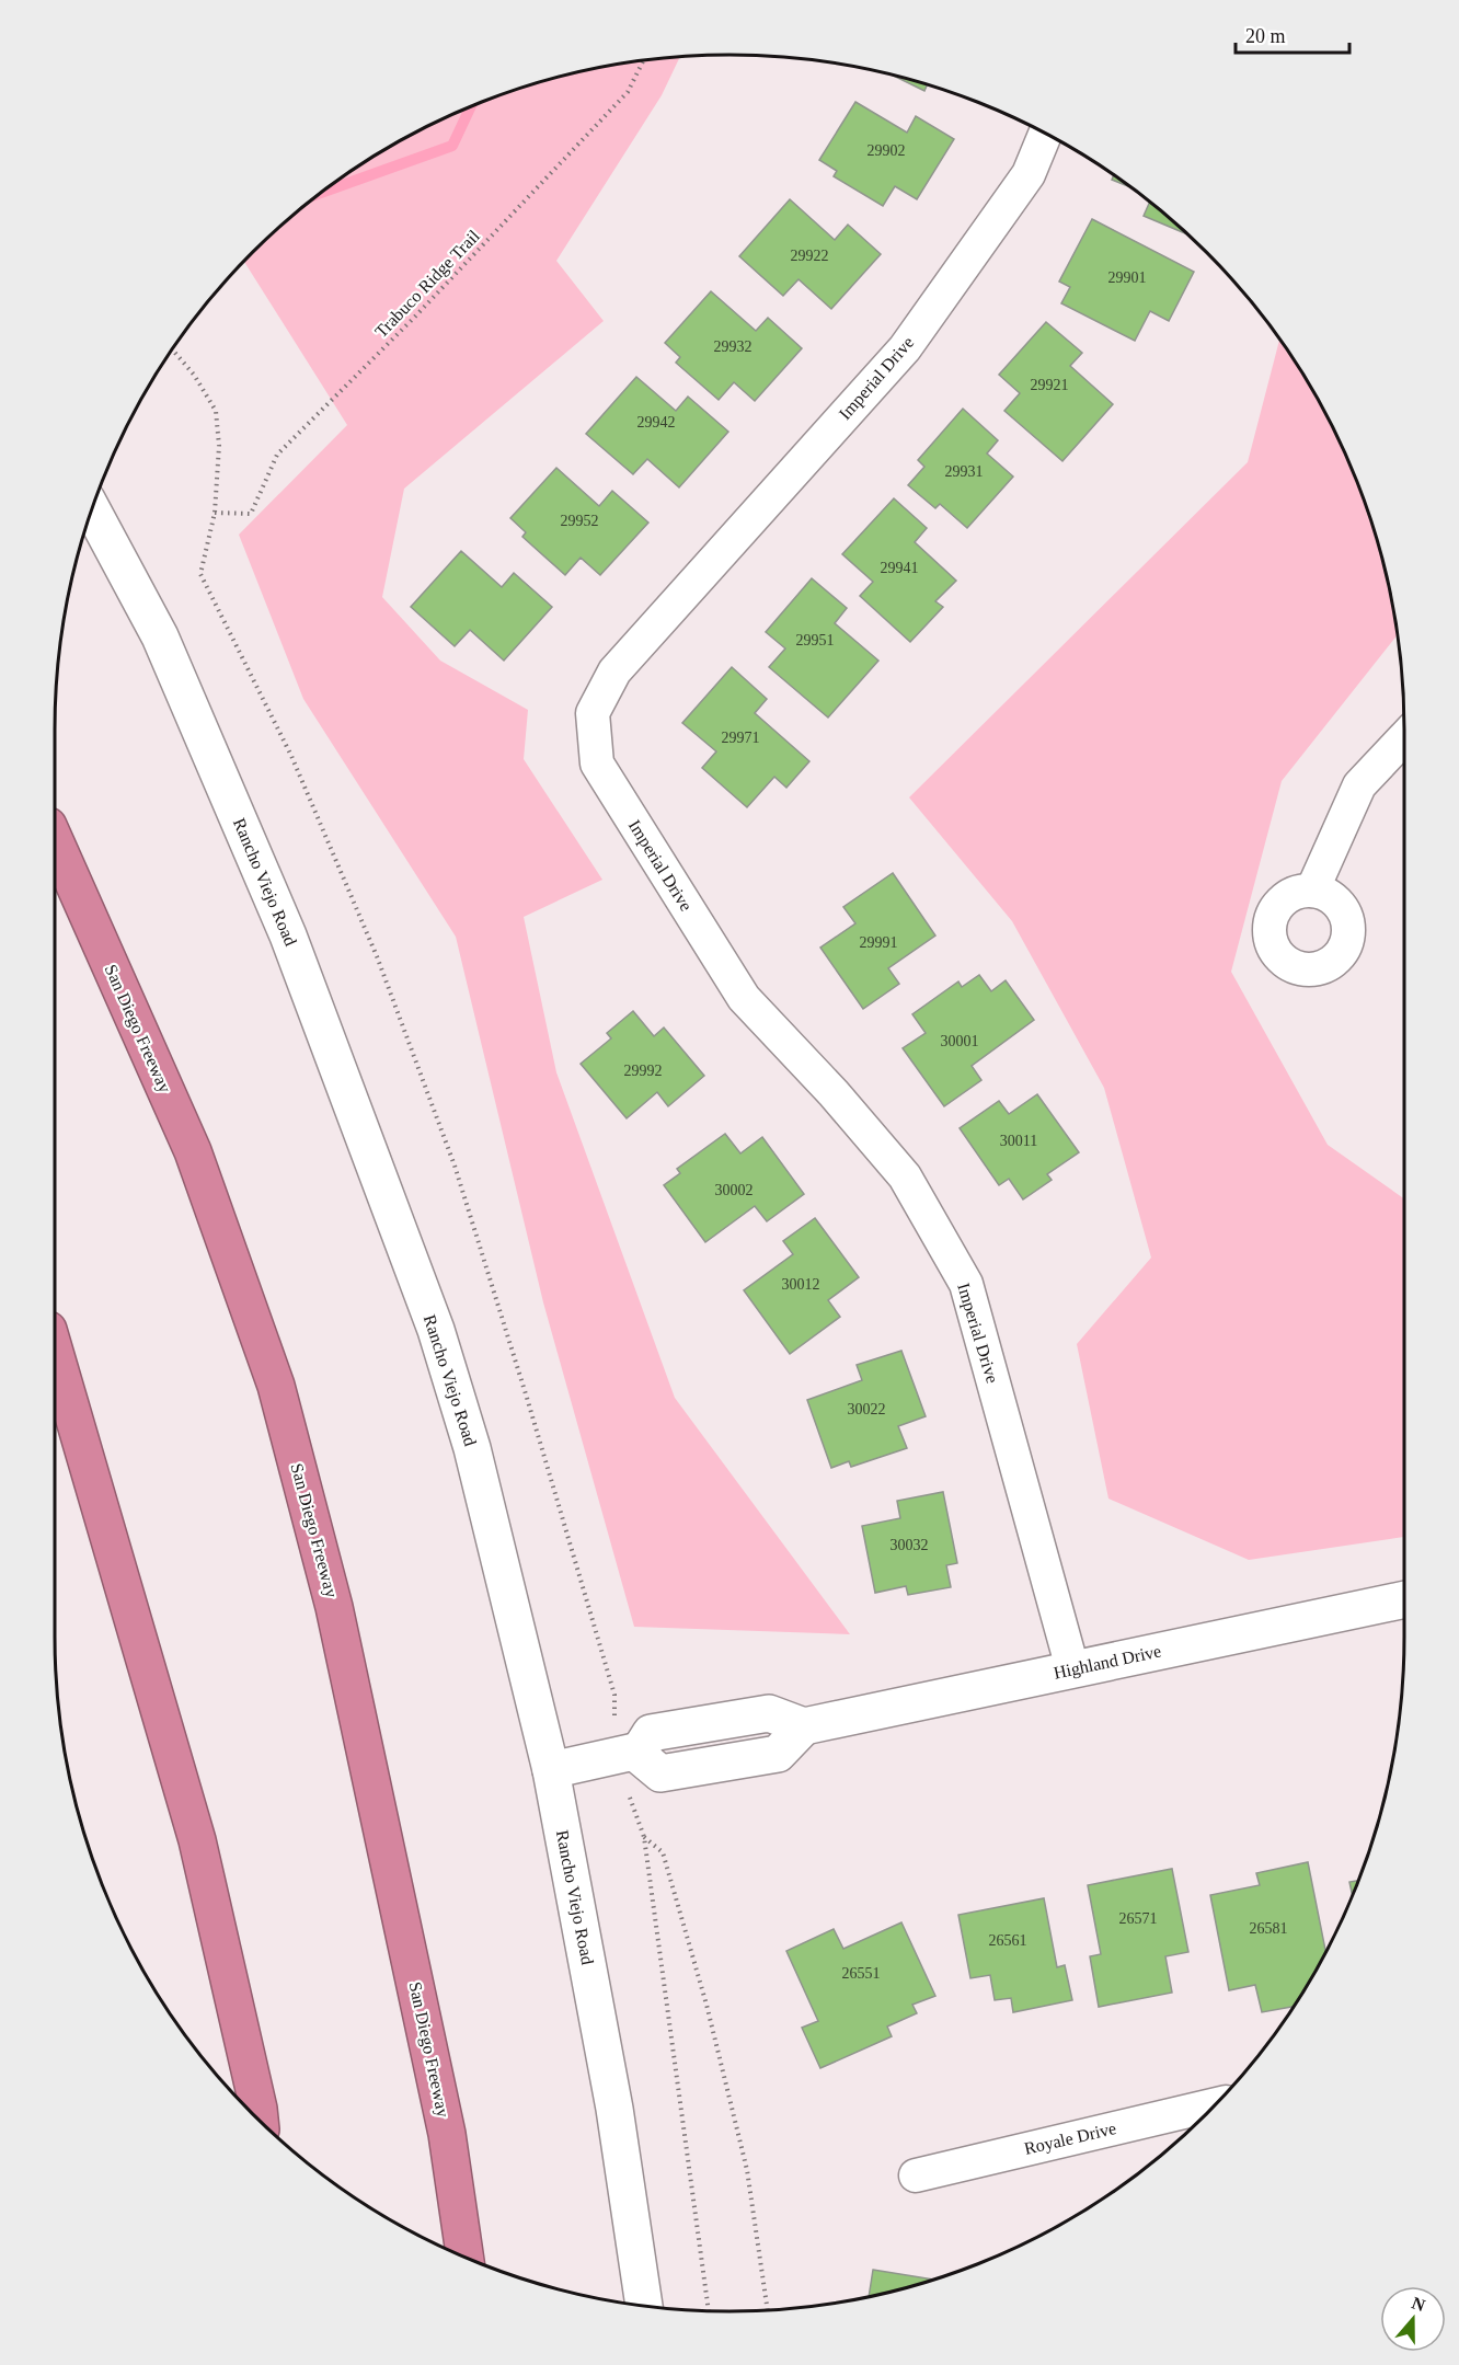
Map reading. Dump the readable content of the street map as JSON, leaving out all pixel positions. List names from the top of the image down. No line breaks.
{"streets":{"highway":["San Diego Freeway"],"main road":["Rancho Viejo Road","Highland Drive"],"street":["Imperial Drive","Royale Drive"],"path":["Trabuco Ridge Trail"]},"crossings":[["Imperial Drive","Highland Drive"]],"house_numbers":["29902","29922","29901","29932","29921","29942","29931","29952","29941","29951","29971","29991","30001","29992","30011","30002","30012","30022","30032","26571","26581","26561","26551"],"scale_bar":"20 m","north":"top"}
